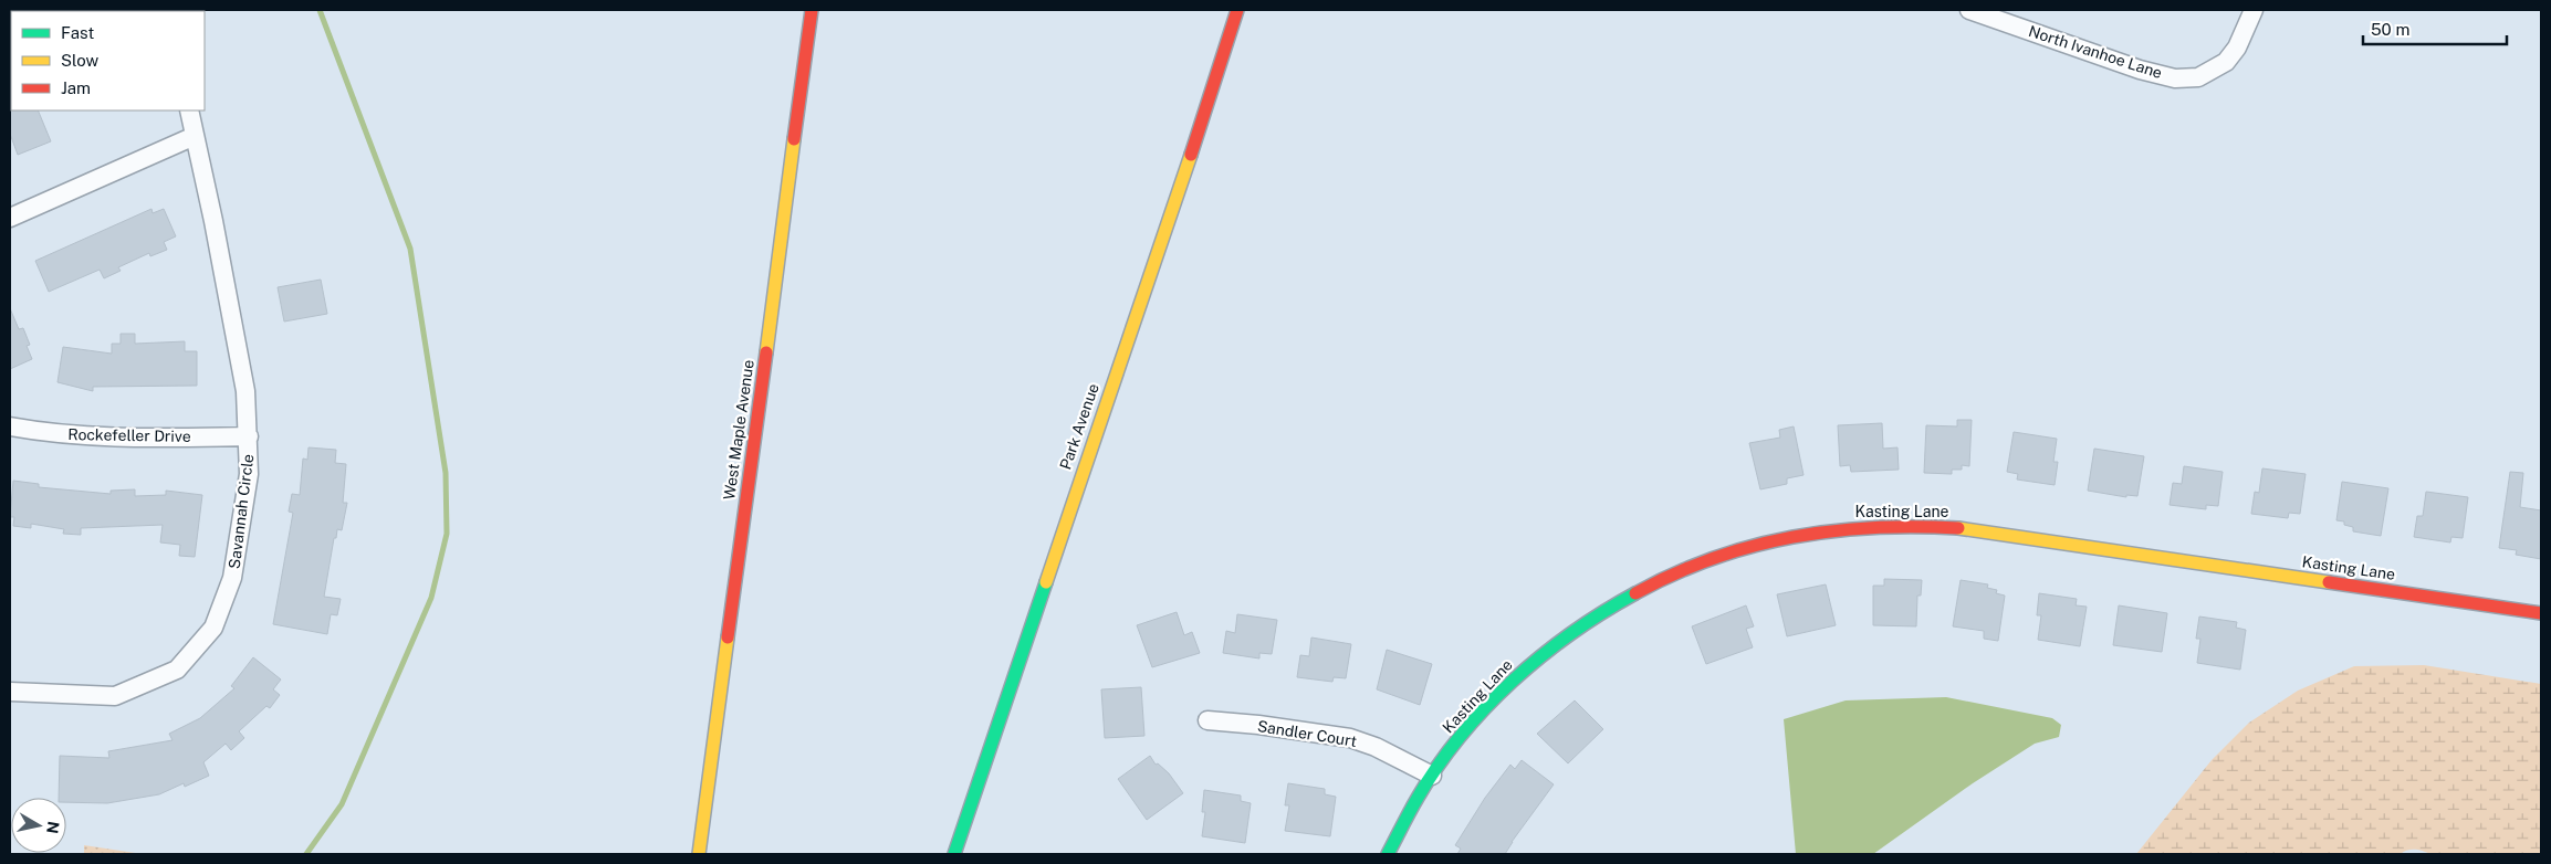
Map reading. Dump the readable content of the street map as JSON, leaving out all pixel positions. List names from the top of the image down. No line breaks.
{"streets":{"street":["North Ivanhoe Lane","Park Avenue","West Maple Avenue","Rockefeller Drive","Savannah Circle","Kasting Lane","Sandler Court"]},"crossings":[["Rockefeller Drive","Savannah Circle"],["Kasting Lane","Sandler Court"]],"legend":["Fast","Slow","Jam"],"scale_bar":"50 m","north":"right"}
